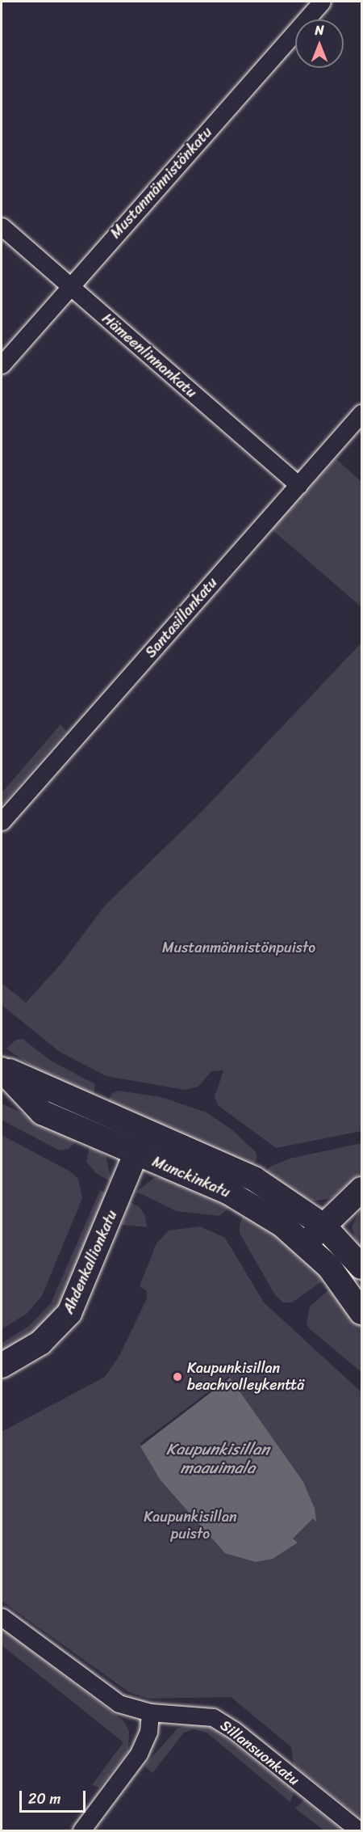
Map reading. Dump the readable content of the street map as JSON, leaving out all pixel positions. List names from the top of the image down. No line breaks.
{"streets":{"street":["Mustanmännistönkatu","Hämeenlinnankatu","Santasillankatu","Munckinkatu","Ahdenkallionkatu","Sillansuonkatu"]},"crossings":[["Mustanmännistönkatu","Hämeenlinnankatu"],["Hämeenlinnankatu","Santasillankatu"],["Munckinkatu","Ahdenkallionkatu"]],"water":["Kaupunkisillan maauimala"],"parks":["Mustanmännistönpuisto","Kaupunkisillan puisto"],"places":["Kaupunkisillan beachvolleykenttä"],"scale_bar":"20 m","north":"top"}
